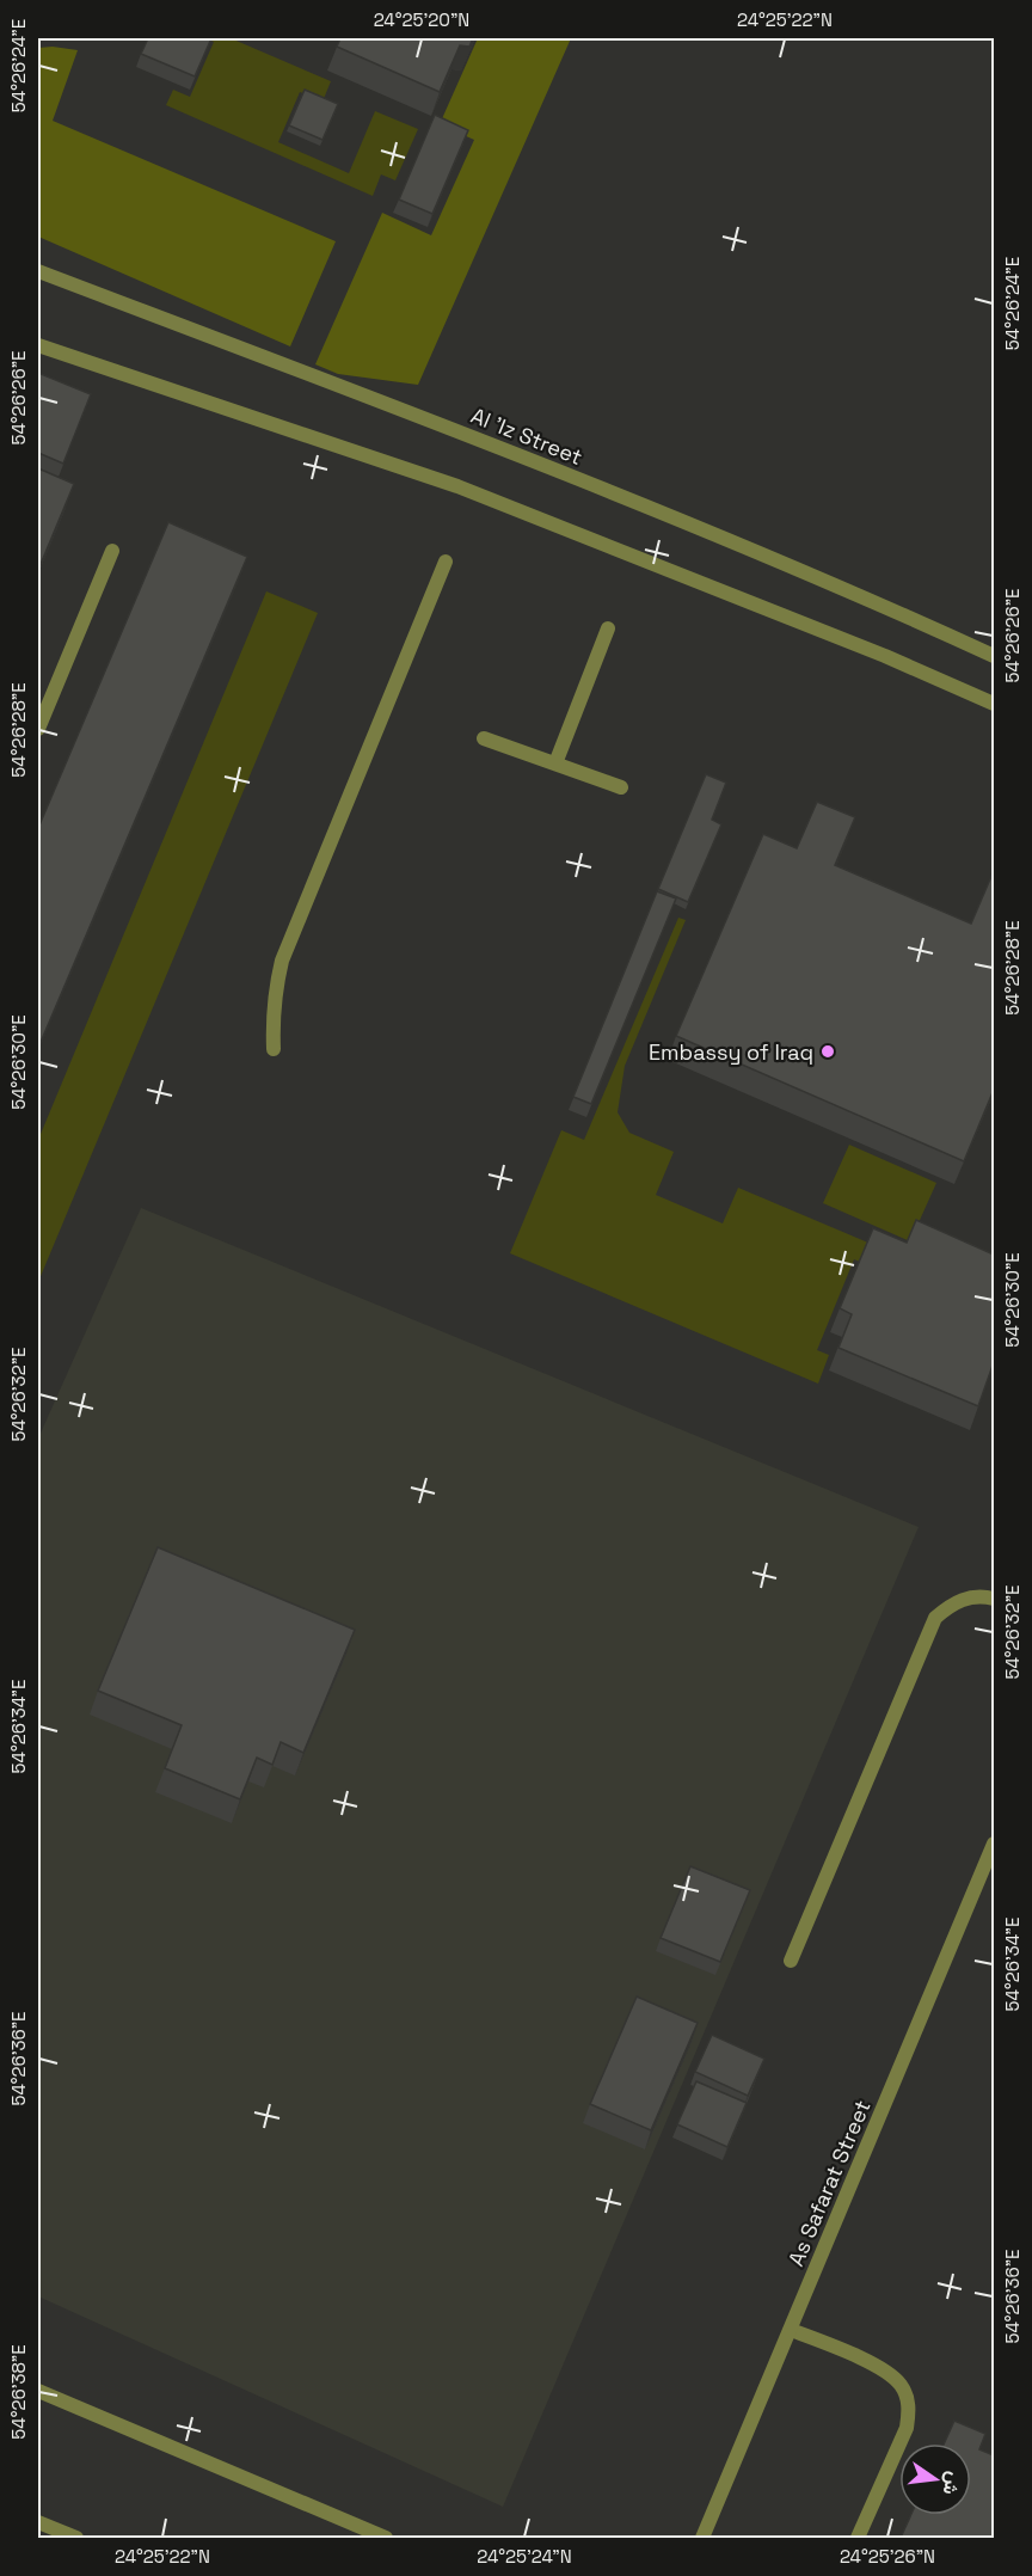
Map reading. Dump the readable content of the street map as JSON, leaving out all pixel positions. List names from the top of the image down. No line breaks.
{"streets":{"street":["Al 'Iz Street","As Safarat Street"]},"places":["Embassy of Iraq"],"north":"right","coordinates":["24°25'20\"N","24°25'22\"N","54°26'24\"E","54°26'26\"E","54°26'28\"E","54°26'30\"E","54°26'32\"E","54°26'34\"E","54°26'36\"E","54°26'38\"E","24°25'24\"N","24°25'26\"N"]}
